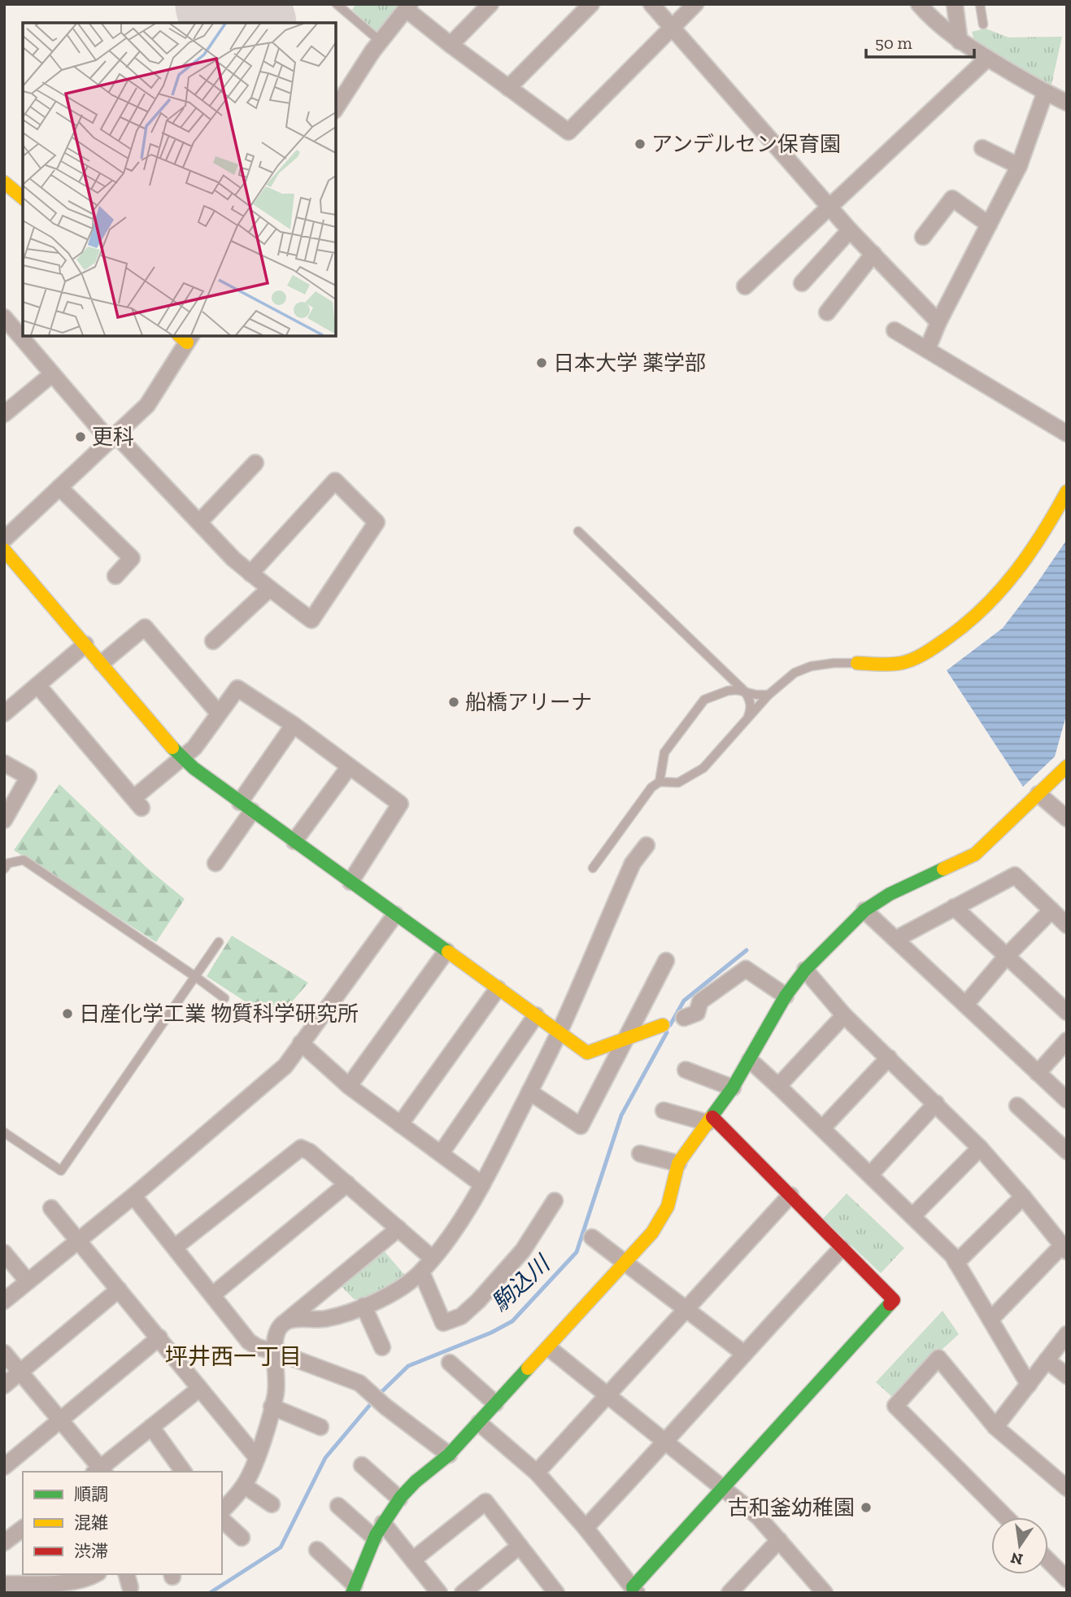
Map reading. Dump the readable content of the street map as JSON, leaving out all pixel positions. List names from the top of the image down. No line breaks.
{"districts":["坪井西一丁目"],"water":["駒込川"],"places":["アンデルセン保育園","日本大学 薬学部","更科","船橋アリーナ","日産化学工業 物質科学研究所","古和釜幼稚園"],"legend":["順調","混雑","渋滞"],"scale_bar":"50 m","north":"bottom"}
